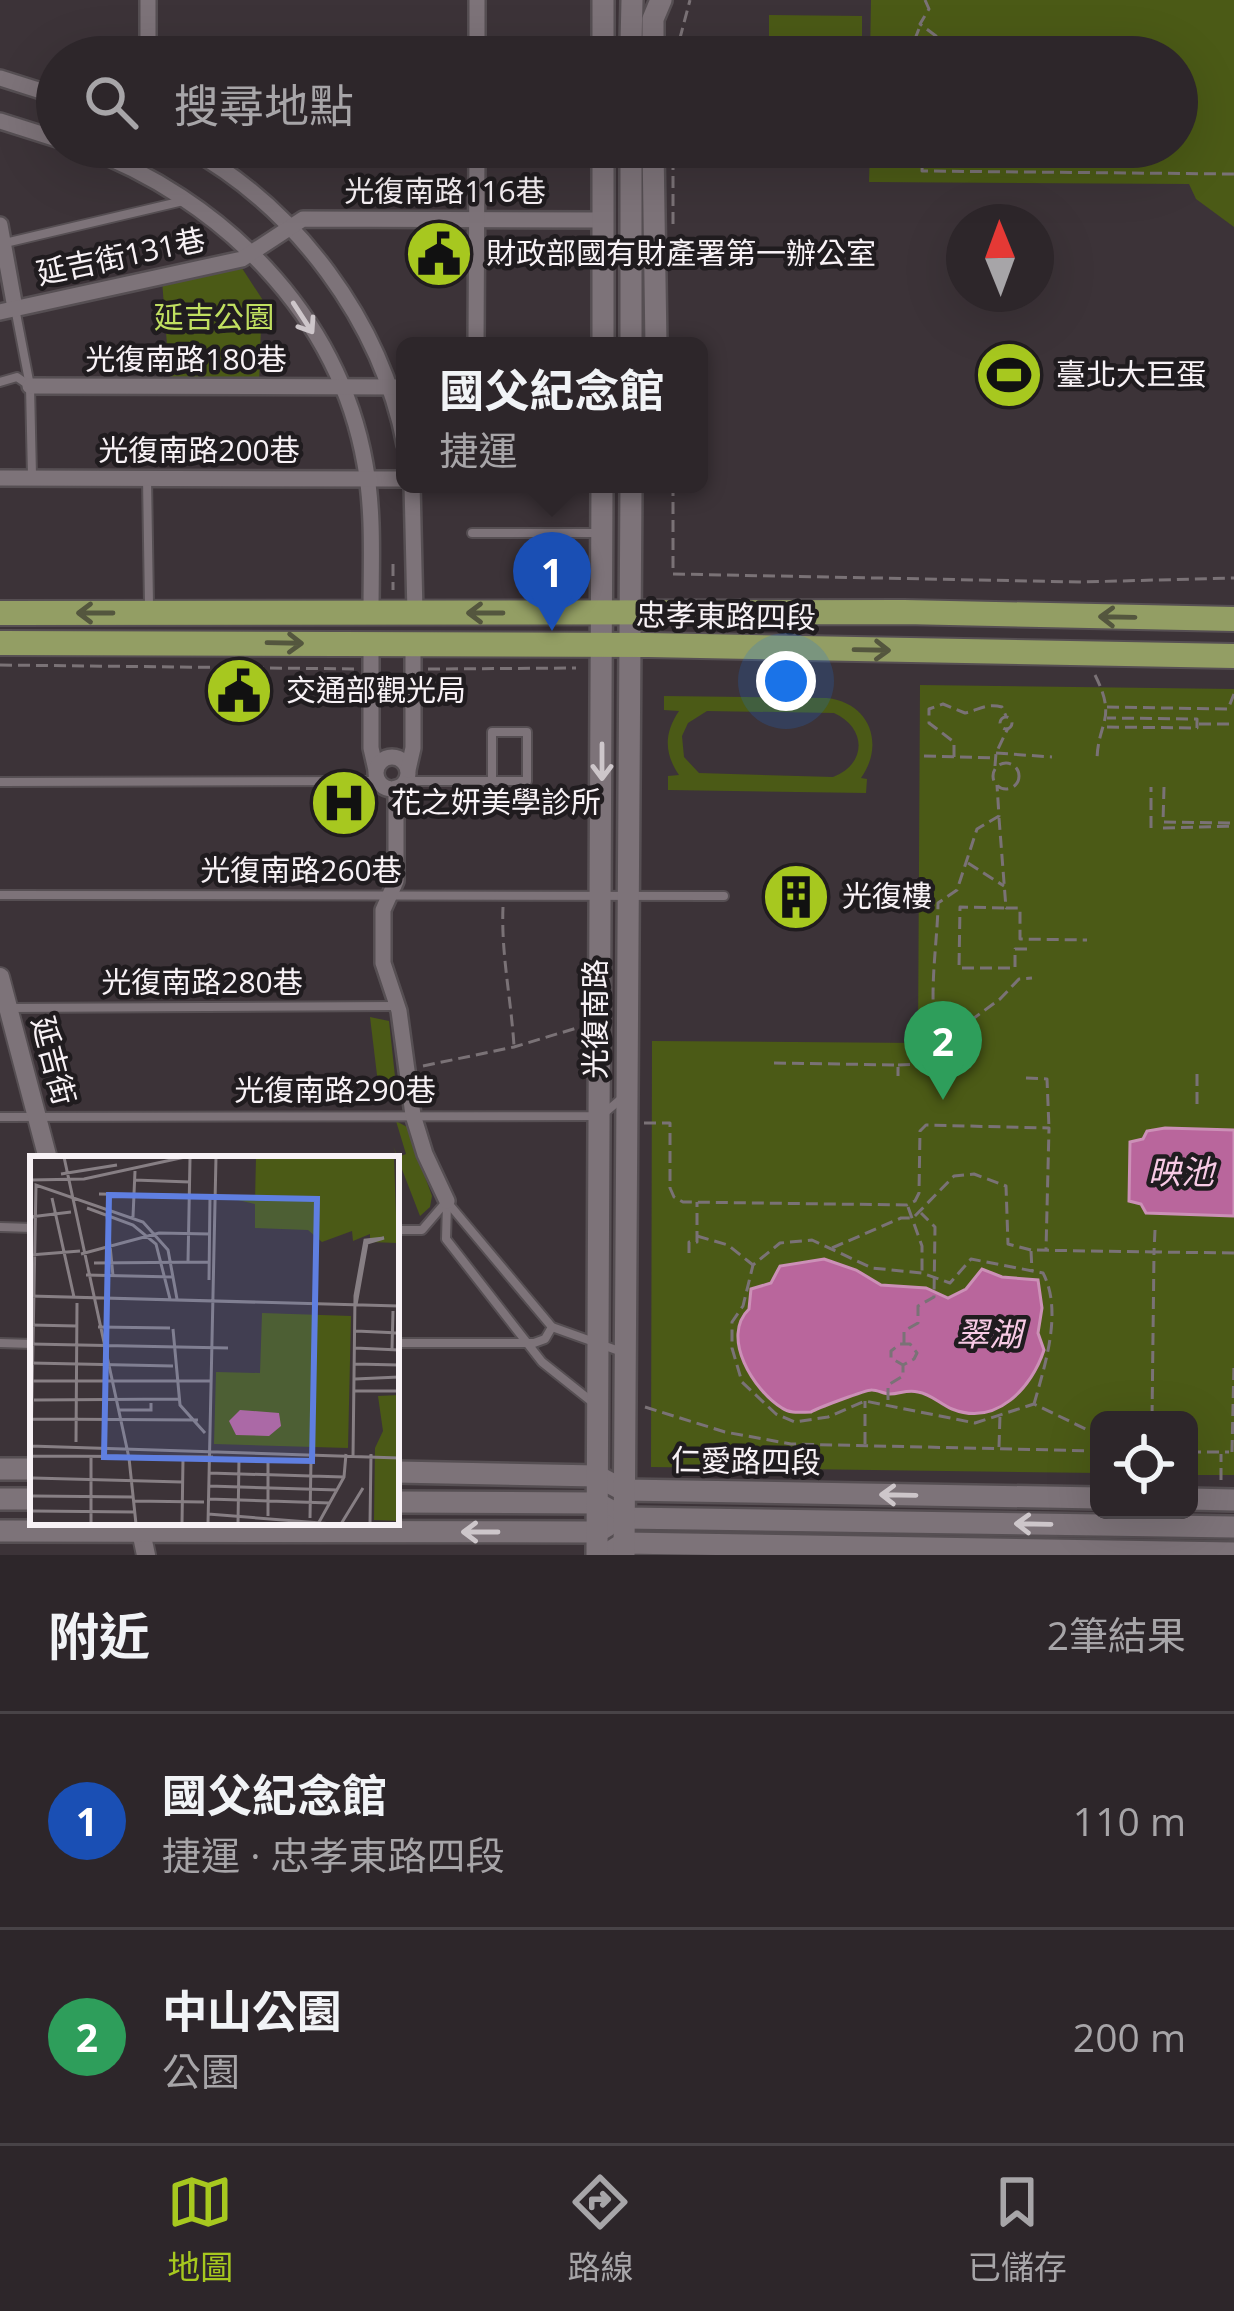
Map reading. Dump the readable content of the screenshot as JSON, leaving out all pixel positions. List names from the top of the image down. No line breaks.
{"streets":{"main road":["忠孝東路四段","光復南路","仁愛路四段"],"street":["光復南路116巷","延吉街131巷","光復南路180巷","光復南路200巷","延吉街"],"lane":["光復南路260巷","光復南路280巷","光復南路290巷"]},"crossings":[["光復南路116巷","延吉街131巷"],["延吉街131巷","光復南路180巷"],["延吉街131巷","光復南路200巷"],["延吉街131巷","忠孝東路四段"],["忠孝東路四段","光復南路"],["光復南路260巷","光復南路"],["光復南路280巷","延吉街"],["光復南路","光復南路290巷"],["光復南路","仁愛路四段"],["延吉街","光復南路290巷"]],"water":["映池","翠湖"],"parks":["延吉公園"],"places":{"public building":["財政部國有財產署第一辦公室","交通部觀光局"],"sports":["臺北大巨蛋"],"hospital":["花之妍美學診所"],"building":["光復樓"]},"north":"top","page":{"search":"搜尋地點","popup":["國父紀念館","捷運"],"pins":["1","2"],"heading":["附近","2筆結果"],"list":[{"mark":"1","name":"國父紀念館","note":"捷運 · 忠孝東路四段","value":"110 m"},{"mark":"2","name":"中山公園","note":"公園","value":"200 m"}],"nav":["地圖","路線","已儲存"]}}
